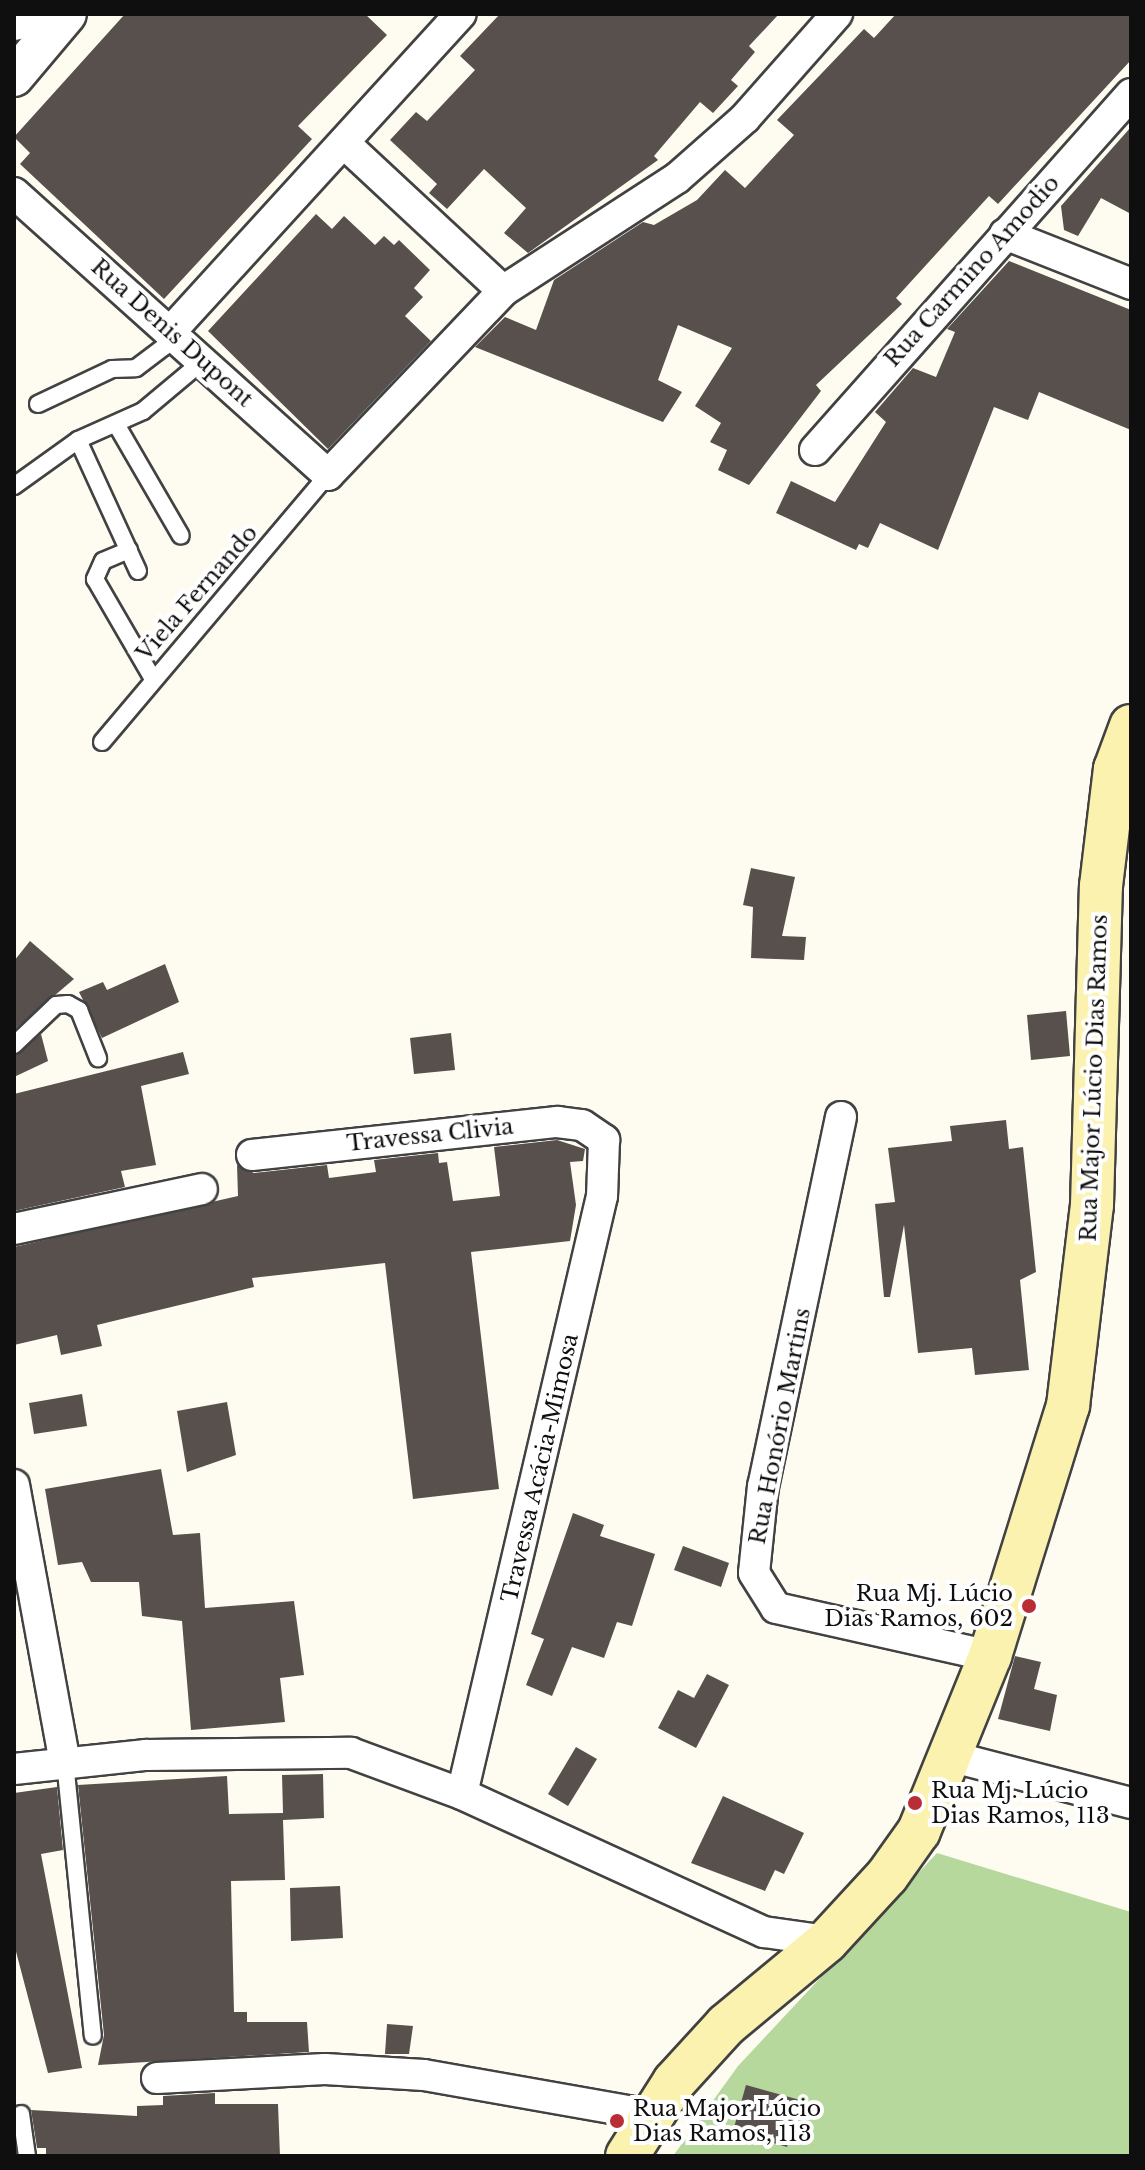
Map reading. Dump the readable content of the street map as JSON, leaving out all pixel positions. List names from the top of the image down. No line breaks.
{"streets":{"main road":["Rua Major Lúcio Dias Ramos"],"street":["Rua Carmino Amodio","Rua Denis Dupont","Travessa Clivia","Rua Honório Martins","Travessa Acácia-Mimosa"],"lane":["Viela Fernando"]},"crossings":[["Rua Denis Dupont","Viela Fernando"],["Rua Major Lúcio Dias Ramos","Rua Honório Martins"],["Travessa Clivia","Travessa Acácia-Mimosa"]],"places":["Rua Mj. Lúcio Dias Ramos, 602","Rua Mj. Lúcio Dias Ramos, 113","Rua Major Lúcio Dias Ramos, 113"]}
